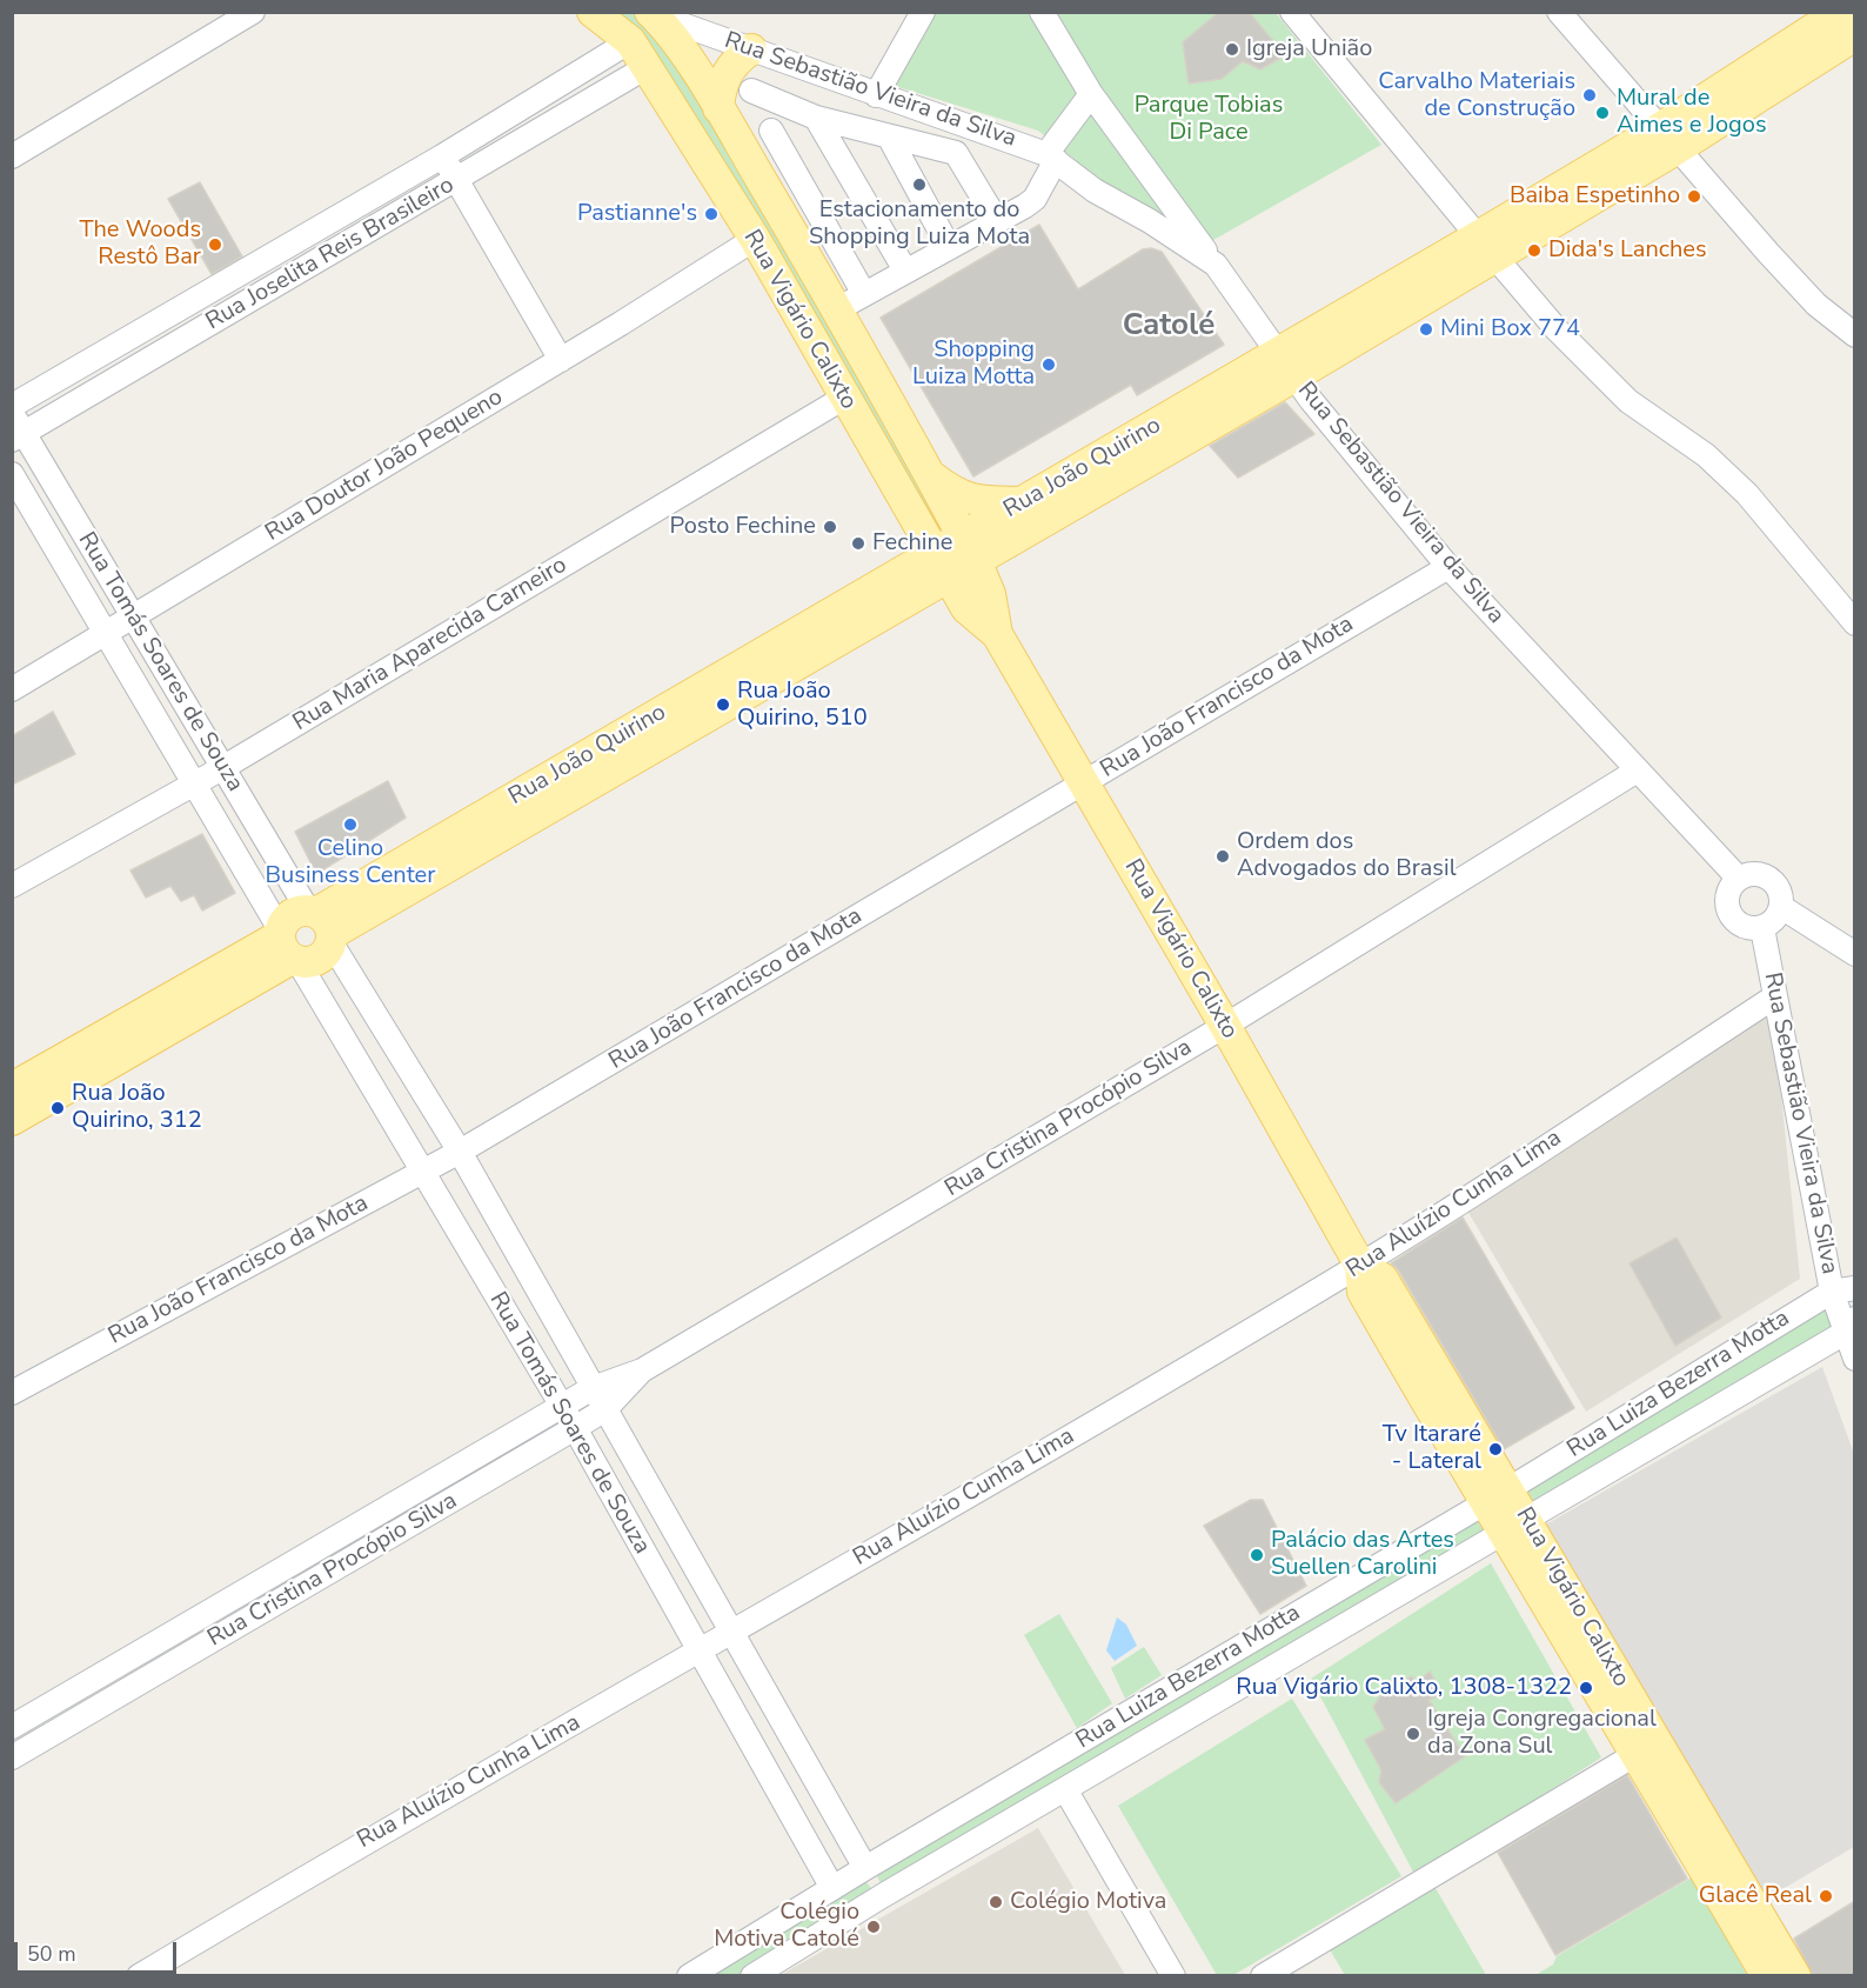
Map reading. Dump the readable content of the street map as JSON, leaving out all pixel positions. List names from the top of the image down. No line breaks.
{"streets":{"main road":["Rua Vigário Calixto","Rua João Quirino"],"street":["Rua Sebastião Vieira da Silva","Rua Joselita Reis Brasileiro","Rua Doutor João Pequeno","Rua Maria Aparecida Carneiro","Rua Tomás Soares de Souza","Rua João Francisco da Mota","Rua Cristina Procópio Silva","Rua Aluízio Cunha Lima","Rua Luiza Bezerra Motta"]},"crossings":[["Rua Sebastião Vieira da Silva","Rua Vigário Calixto"],["Rua Sebastião Vieira da Silva","Rua João Quirino"],["Rua Sebastião Vieira da Silva","Rua João Francisco da Mota"],["Rua Sebastião Vieira da Silva","Rua Cristina Procópio Silva"],["Rua Sebastião Vieira da Silva","Rua Aluízio Cunha Lima"],["Rua Sebastião Vieira da Silva","Rua Luiza Bezerra Motta"],["Rua Joselita Reis Brasileiro","Rua Vigário Calixto"],["Rua Joselita Reis Brasileiro","Rua Tomás Soares de Souza"],["Rua Vigário Calixto","Rua Doutor João Pequeno"],["Rua Vigário Calixto","Rua João Quirino"],["Rua Vigário Calixto","Rua Maria Aparecida Carneiro"],["Rua Vigário Calixto","Rua João Francisco da Mota"],["Rua Vigário Calixto","Rua Cristina Procópio Silva"],["Rua Vigário Calixto","Rua Aluízio Cunha Lima"],["Rua Vigário Calixto","Rua Luiza Bezerra Motta"],["Rua Doutor João Pequeno","Rua Tomás Soares de Souza"],["Rua João Quirino","Rua Tomás Soares de Souza"],["Rua Maria Aparecida Carneiro","Rua Tomás Soares de Souza"],["Rua Tomás Soares de Souza","Rua João Francisco da Mota"],["Rua Tomás Soares de Souza","Rua Cristina Procópio Silva"],["Rua Tomás Soares de Souza","Rua Aluízio Cunha Lima"],["Rua Tomás Soares de Souza","Rua Luiza Bezerra Motta"]],"districts":["Catolé"],"parks":["Parque Tobias Di Pace"],"places":["Igreja União","Carvalho Materiais de Construção","Mural de Aimes e Jogos","Estacionamento do Shopping Luiza Mota","Baiba Espetinho","Pastianne's","The Woods Restô Bar","Dida's Lanches","Mini Box 774","Shopping Luiza Motta","Posto Fechine","Fechine","Rua João Quirino, 510","Celino Business Center","Ordem dos Advogados do Brasil","Rua João Quirino, 312","Tv Itararé - Lateral","Palácio das Artes Suellen Carolini","Rua Vigário Calixto, 1308-1322","Igreja Congregacional da Zona Sul","Glacê Real","Colégio Motiva","Colégio Motiva Catolé"],"scale_bar":"50 m"}
